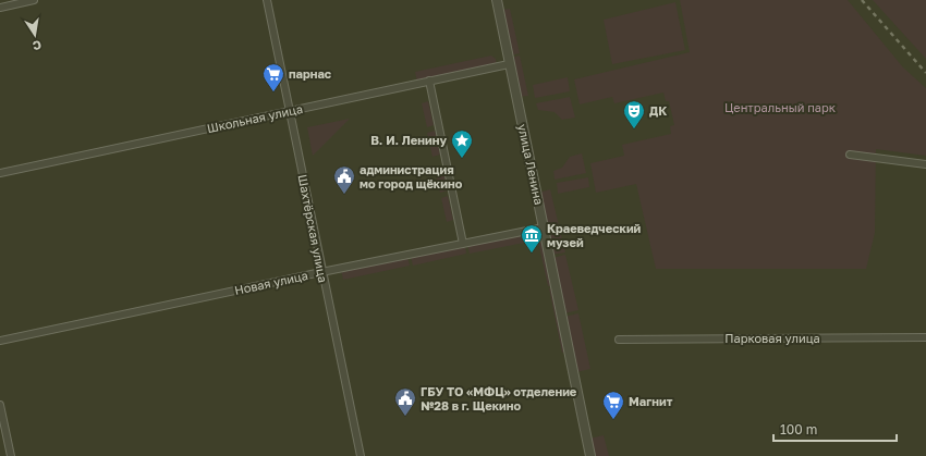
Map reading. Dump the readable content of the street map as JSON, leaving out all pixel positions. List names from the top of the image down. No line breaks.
{"streets":{"street":["Школьная улица","улица Ленина","Шахтёрская улица","Новая улица","Парковая улица"]},"crossings":[["Школьная улица","улица Ленина"],["Школьная улица","Шахтёрская улица"],["улица Ленина","Новая улица"],["Шахтёрская улица","Новая улица"]],"parks":["Центральный парк"],"places":{"supermarket":["парнас","Магнит"],"theatre":["ДК"],"place":["В. И. Ленину"],"public building":["администрация мо город щёкино","ГБУ ТО «МФЦ» отделение №28 в г. Щекино"],"museum":["Краеведческий музей"]},"scale_bar":"100 m","north":"bottom"}
